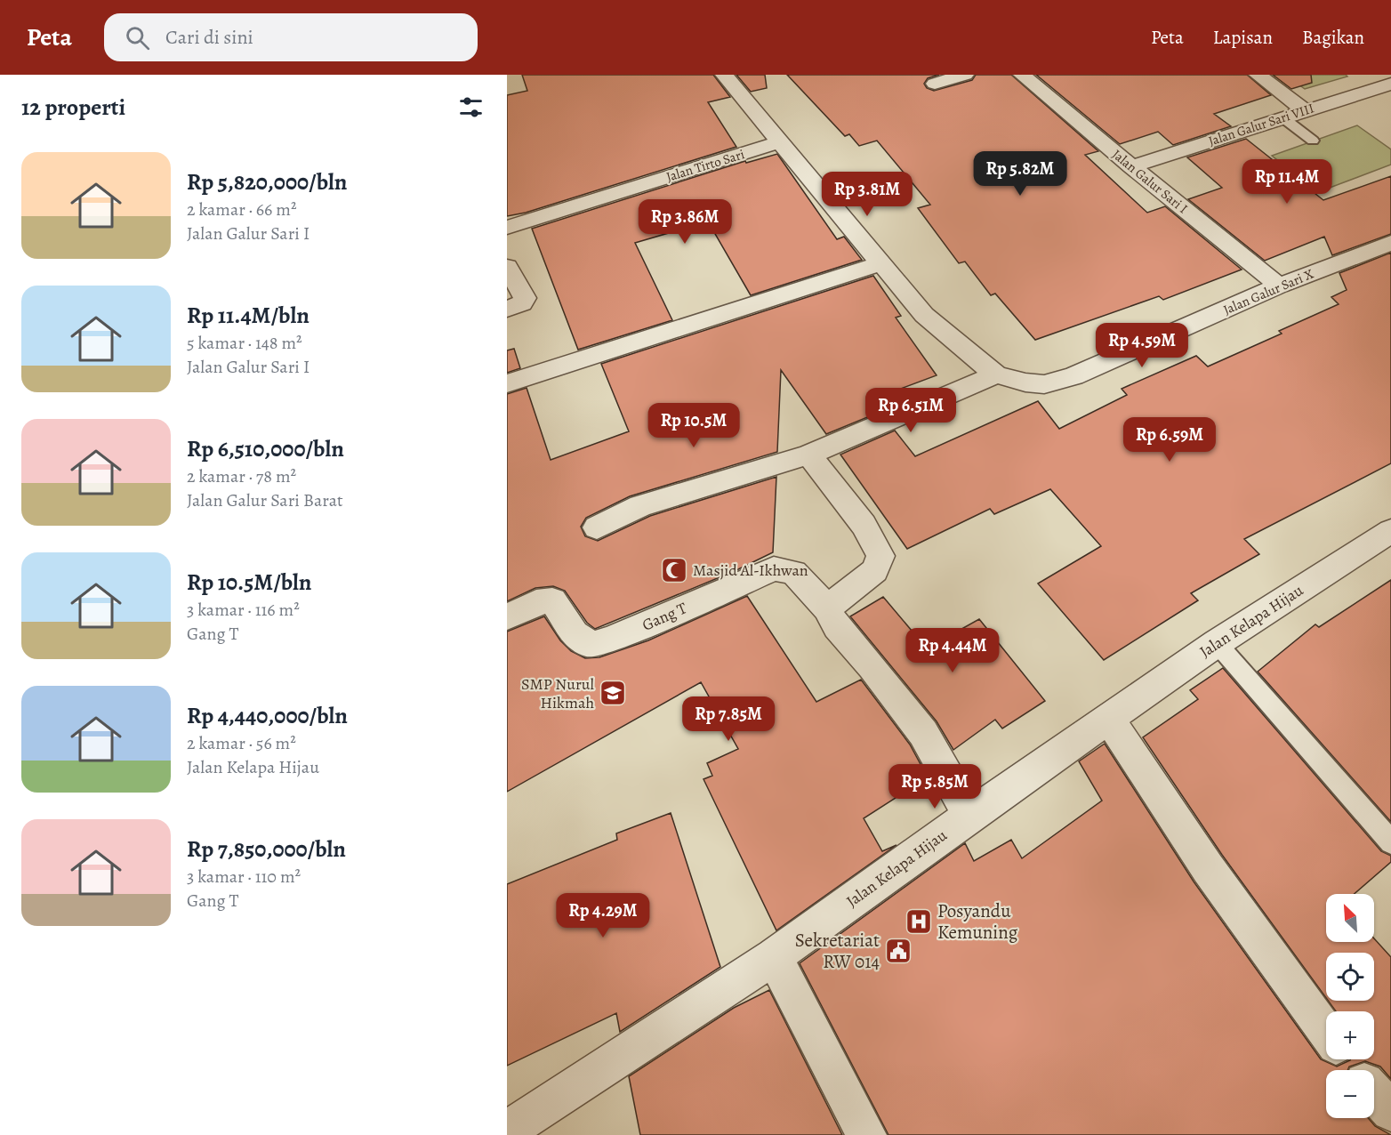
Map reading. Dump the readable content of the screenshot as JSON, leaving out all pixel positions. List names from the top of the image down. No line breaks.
{"streets":{"street":["Jalan Galur Sari VIII","Jalan Tirto Sari","Jalan Galur Sari I","Jalan Galur Sari X","Gang T","Jalan Kelapa Hijau"]},"crossings":[["Jalan Galur Sari VIII","Jalan Galur Sari I"],["Jalan Galur Sari I","Jalan Galur Sari X"]],"places":{"mosque":["Masjid Al-Ikhwan"],"school or university":["SMP Nurul Hikmah"],"hospital":["Posyandu Kemuning"],"public building":["Sekretariat RW 014"]},"north":"top left","page":{"header":"Peta","search":"Cari di sini","nav":["Peta","Lapisan","Bagikan"],"heading":"12 properti","list":[{"name":"Rp 5,820,000/bln","note":"2 kamar · 66 m² · Jalan Galur Sari I"},{"name":"Rp 11.4M/bln","note":"5 kamar · 148 m² · Jalan Galur Sari I"},{"name":"Rp 6,510,000/bln","note":"2 kamar · 78 m² · Jalan Galur Sari Barat"},{"name":"Rp 10.5M/bln","note":"3 kamar · 116 m² · Gang T"},{"name":"Rp 4,440,000/bln","note":"2 kamar · 56 m² · Jalan Kelapa Hijau"},{"name":"Rp 7,850,000/bln","note":"3 kamar · 110 m² · Gang T"}],"price":["Rp 5.82M","Rp 11.4M","Rp 3.81M","Rp 3.86M","Rp 4.59M","Rp 6.51M","Rp 10.5M","Rp 6.59M","Rp 4.44M","Rp 7.85M","Rp 5.85M","Rp 4.29M"],"map_buttons":["+","−"]}}
